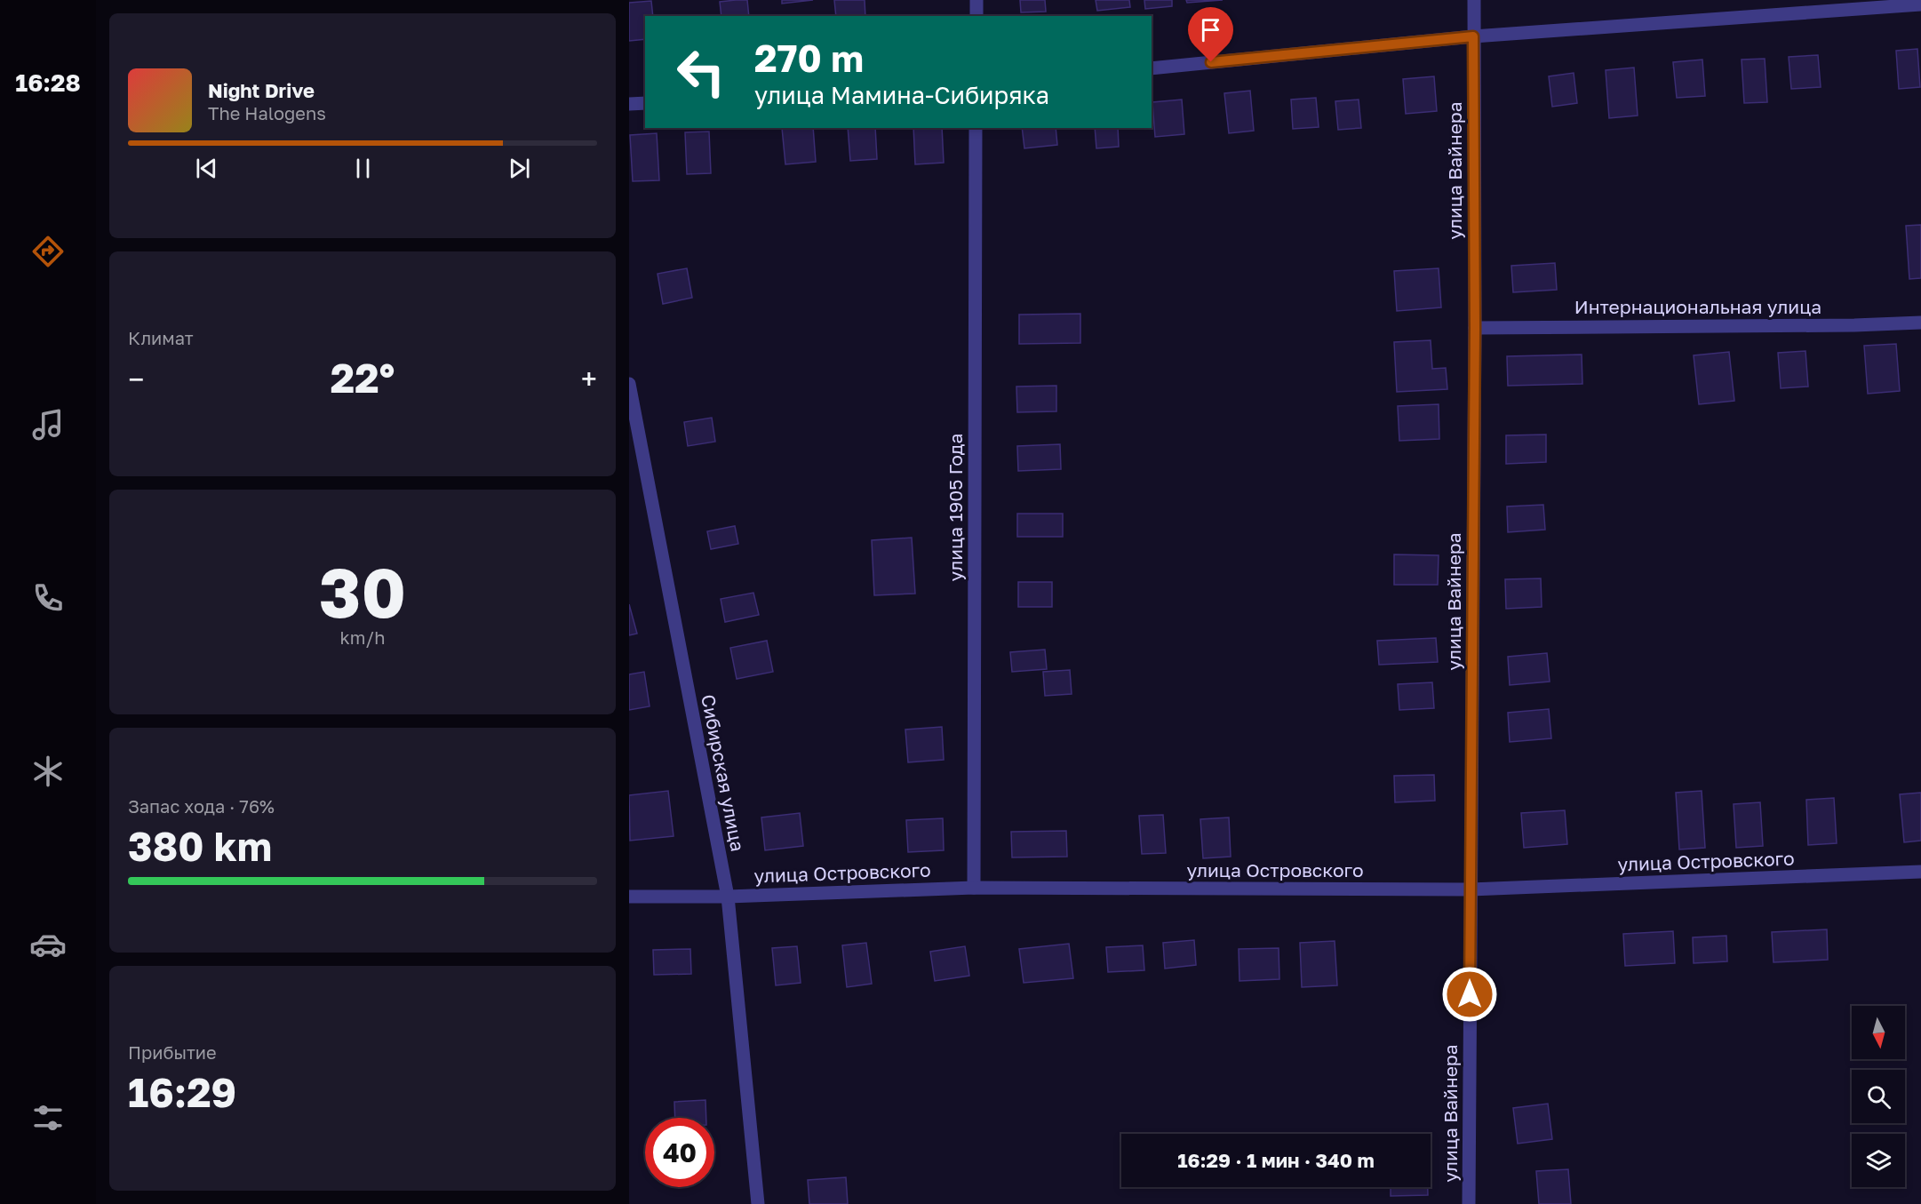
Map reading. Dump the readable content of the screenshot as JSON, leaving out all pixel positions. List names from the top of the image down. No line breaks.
{"streets":{"street":["улица Вайнера","Интернациональная улица","улица 1905 Года","Сибирская улица","улица Островского"]},"crossings":[["улица Вайнера","Интернациональная улица"],["улица Вайнера","улица Островского"],["улица 1905 Года","улица Островского"],["Сибирская улица","улица Островского"]],"north":"bottom","page":{"tabs":"16:28","turn":["270 m","улица Мамина-Сибиряка"],"song":["Night Drive","The Halogens"],"tile":["Климат",["30","km/h"],["Запас хода · 76%","380 km"],["Прибытие","16:29"]],"heat":["−","22°","+"],"limit":"40","trip":"16:29 · 1 мин · 340 m"}}
